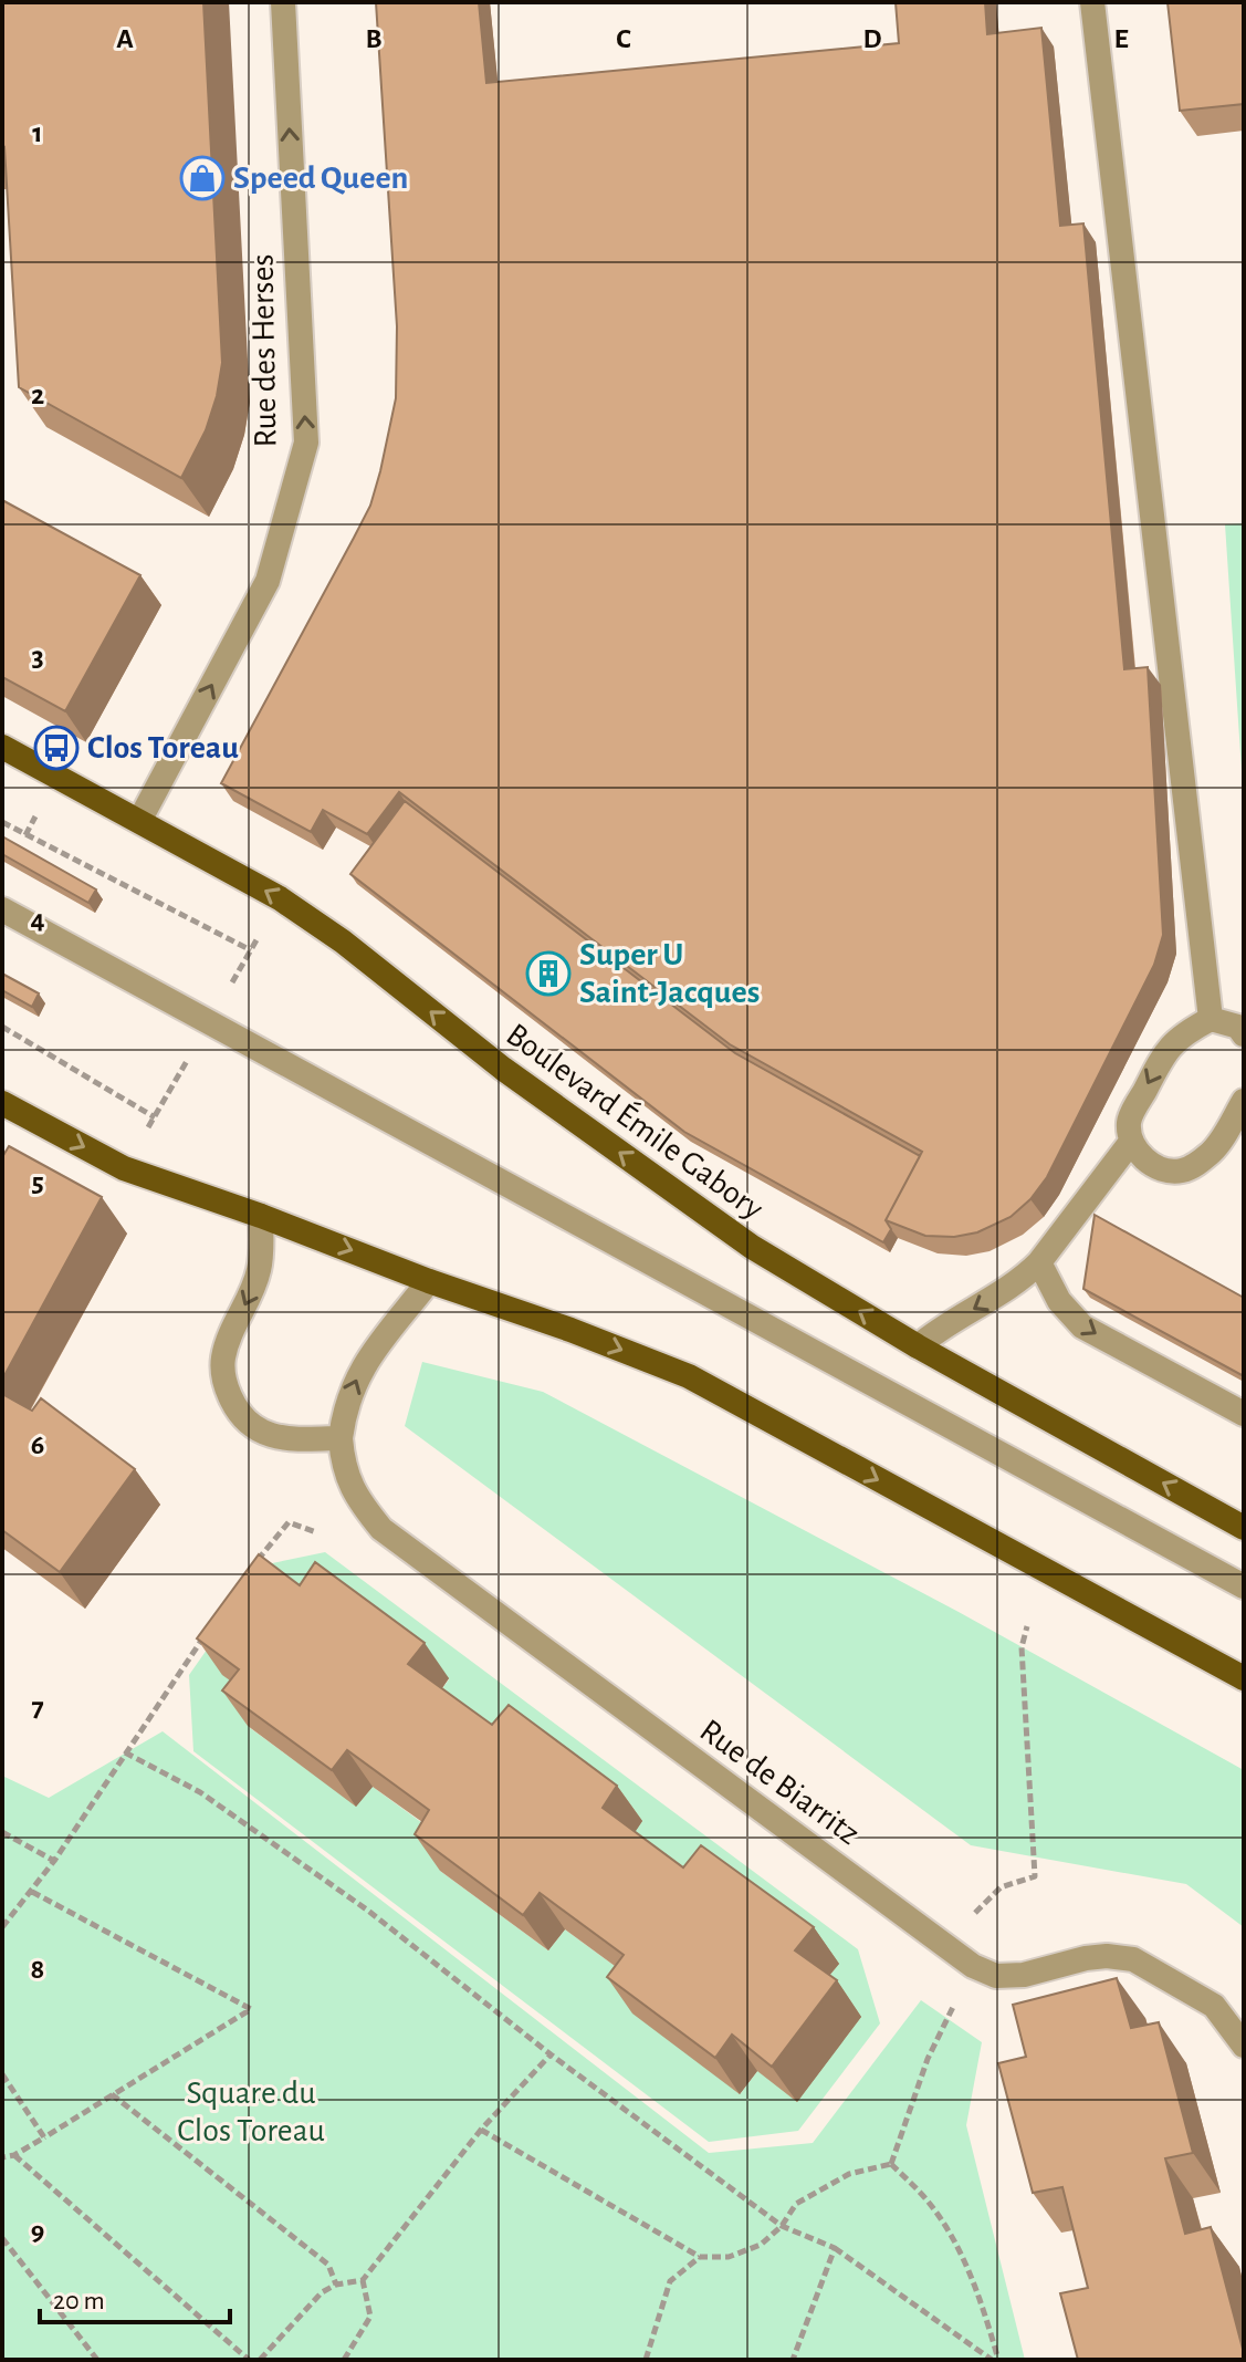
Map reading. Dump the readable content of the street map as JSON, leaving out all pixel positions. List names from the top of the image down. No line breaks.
{"streets":{"main road":["Boulevard Émile Gabory"],"street":["Rue des Herses","Rue de Biarritz"]},"crossings":[["Rue des Herses","Boulevard Émile Gabory"]],"one_way":["Rue des Herses"],"parks":["Square du Clos Toreau"],"places":{"shop":["Speed Queen"],"bus stop":["Clos Toreau"],"building":["Super U Saint-Jacques"]},"scale_bar":"20 m","grid":{"columns":["A","B","C","D","E"],"rows":["1","2","3","4","5","6","7","8","9"]}}
